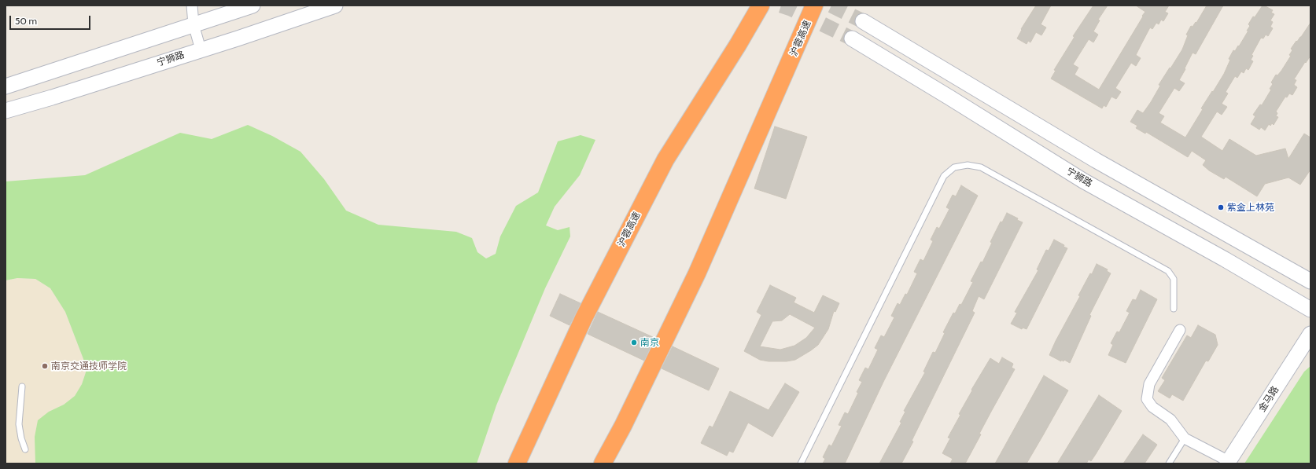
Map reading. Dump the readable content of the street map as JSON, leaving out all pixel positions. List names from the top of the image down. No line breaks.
{"streets":{"highway":["沪蓉高速"],"main road":["宁狮路","金马路"]},"places":["紫金上林苑","南京","南京交通技师学院"],"scale_bar":"50 m"}
